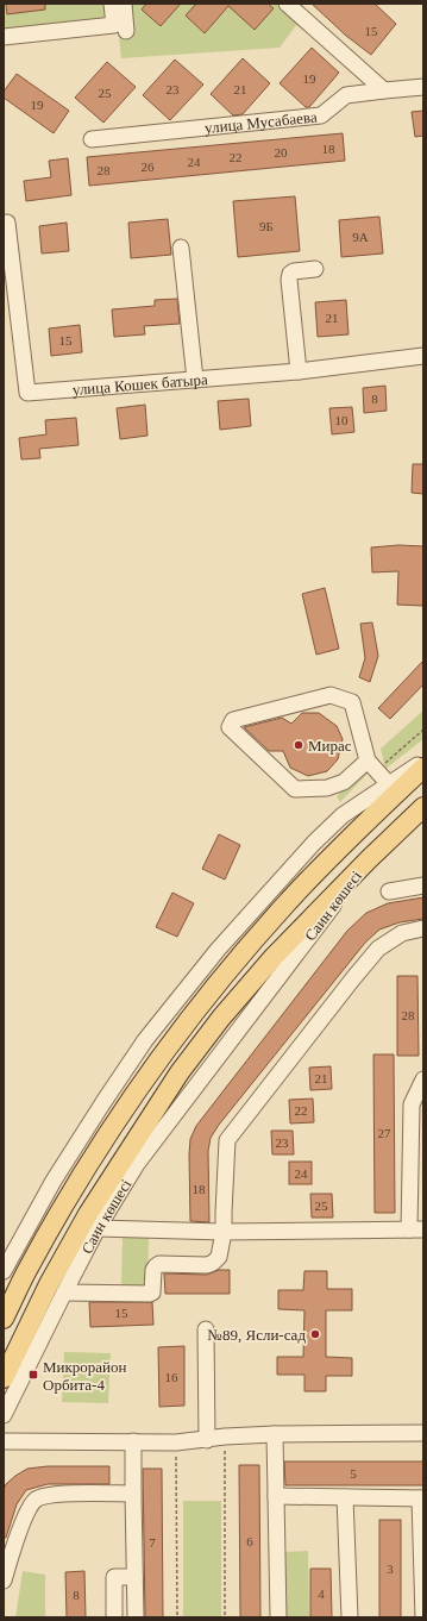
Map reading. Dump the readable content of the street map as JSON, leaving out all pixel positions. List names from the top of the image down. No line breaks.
{"streets":{"main road":["Саин көшесі"],"street":["улица Мусабаева","улица Кошек батыра"]},"places":{"other":["Мирас","№89, Ясли-сад"],"transit":["Микрорайон Орбита-4"]},"house_numbers":["15","19","23","21","25","19","18","20","22","24","26","28","9Б","9А","21","15","8","10","28","21","22","27","23","24","18","25","15","16","5","6","7","3","4","8"]}
